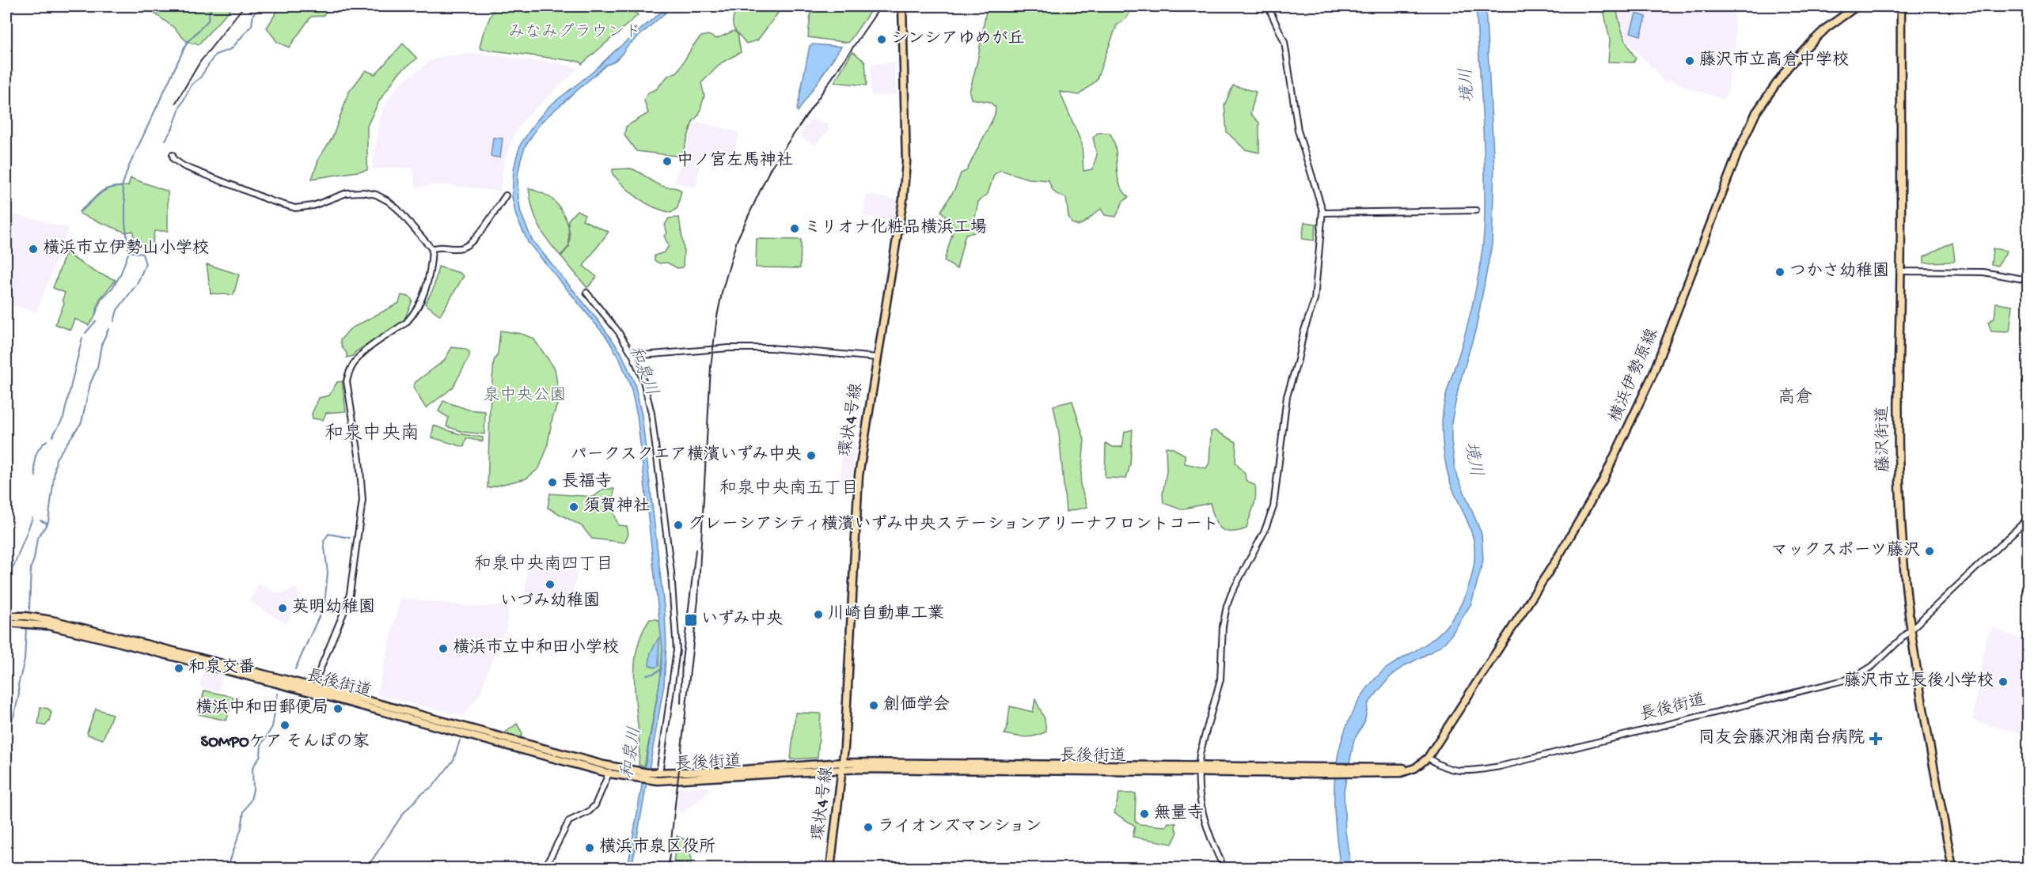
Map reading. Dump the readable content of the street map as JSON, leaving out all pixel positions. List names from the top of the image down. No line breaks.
{"streets":{"main road":["横浜伊勢原線","環状4号線","藤沢街道","長後街道"]},"crossings":[["横浜伊勢原線","長後街道"],["環状4号線","長後街道"],["藤沢街道","長後街道"]],"districts":["高倉","和泉中央南","和泉中央南五丁目","和泉中央南四丁目"],"water":["境川","和泉川"],"parks":["みなみグラウンド","泉中央公園"],"places":{"other":["シンシアゆめが丘","藤沢市立高倉中学校","中ノ宮左馬神社","ミリオナ化粧品横浜工場","横浜市立伊勢山小学校","つかさ幼稚園","パークスクエア横濱いずみ中央","長福寺","須賀神社","グレーシアシティ横濱いずみ中央ステーションアリーナフロントコート","マックスポーツ藤沢","いづみ幼稚園","英明幼稚園","川崎自動車工業","横浜市立中和田小学校","和泉交番","藤沢市立長後小学校","創価学会","横浜中和田郵便局","SOMPOケア そんぽの家","無量寺","ライオンズマンション","横浜市泉区役所"],"transit":["いずみ中央"],"health":["同友会藤沢湘南台病院"]}}
